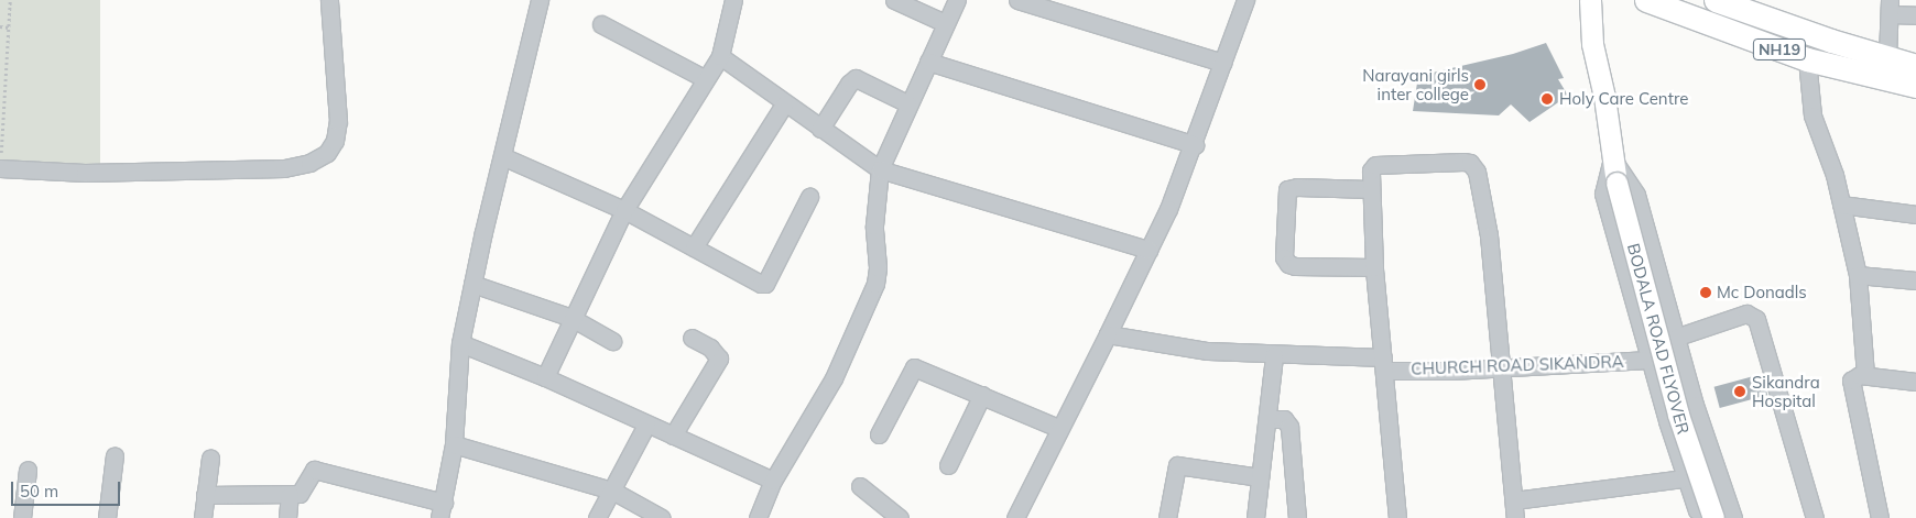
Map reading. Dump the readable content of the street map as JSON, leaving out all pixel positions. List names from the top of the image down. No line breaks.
{"streets":{"highway":["NH19"],"main road":["BODALA ROAD FLYOVER"],"street":["CHURCH ROAD SIKANDRA"]},"places":["Narayani girls inter college","Holy Care Centre","Mc Donadls","Sikandra Hospital"],"scale_bar":"50 m"}
